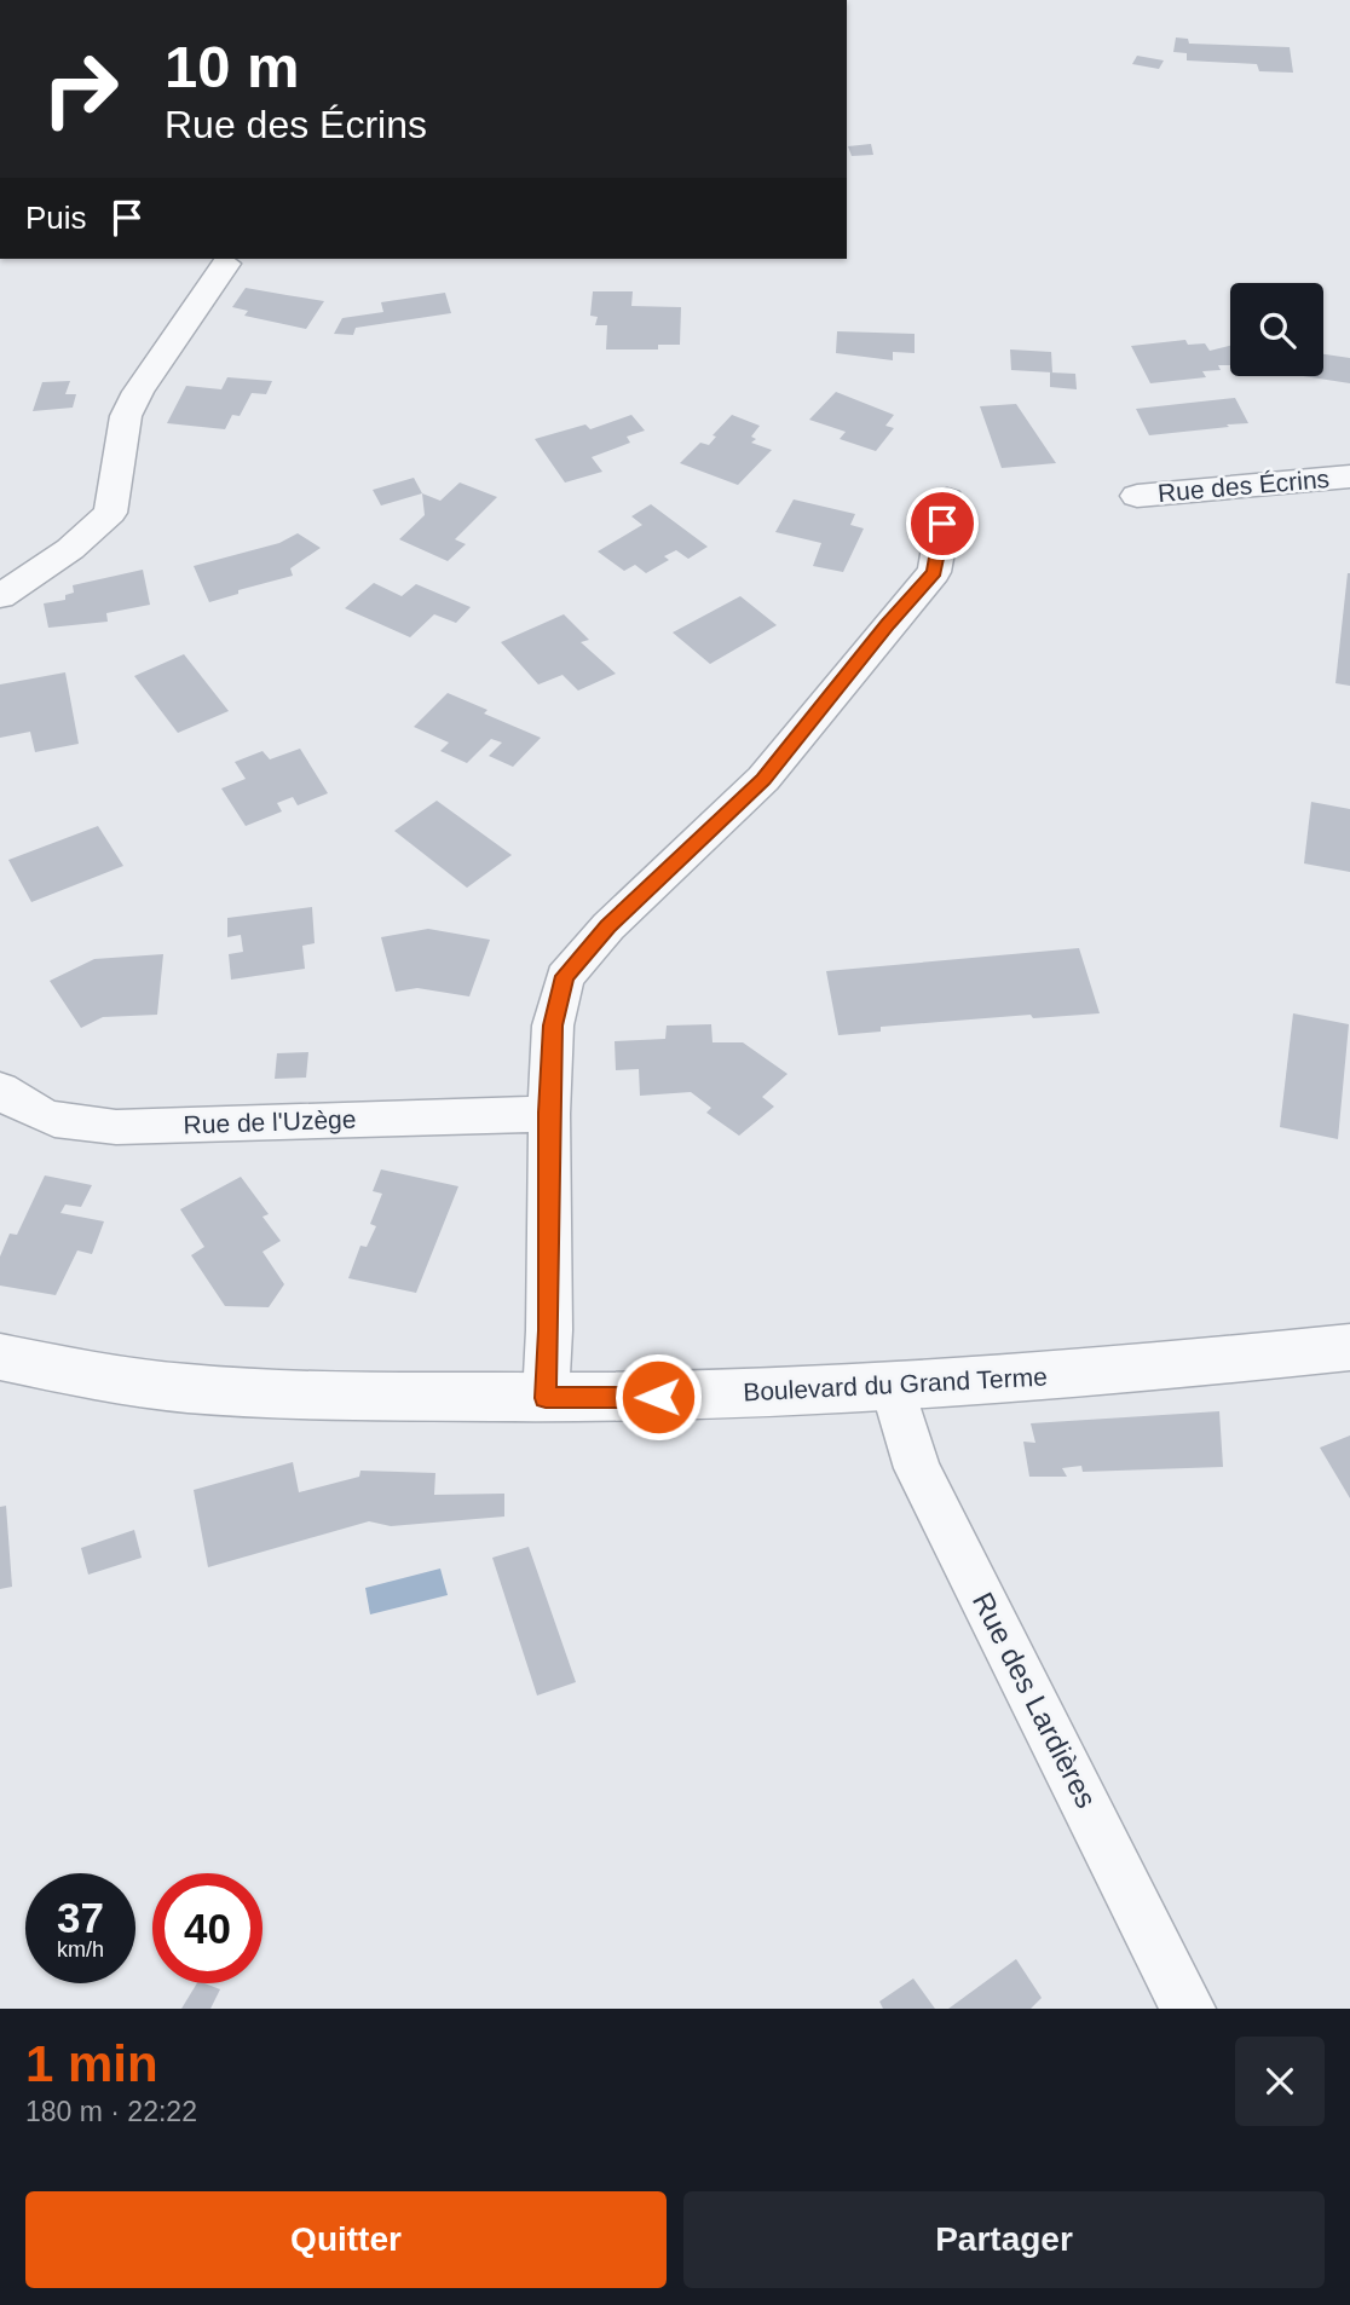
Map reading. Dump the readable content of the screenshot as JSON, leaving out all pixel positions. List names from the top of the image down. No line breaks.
{"streets":{"street":["Rue des Écrins","Rue de l'Uzège","Boulevard du Grand Terme","Rue des Lardières"]},"crossings":[["Boulevard du Grand Terme","Rue des Lardières"]],"page":{"turn":["10 m","Rue des Écrins"],"then":"Puis","speed":"37 km/h","limit":"40","heading":["1 min","180 m · 22:22"],"buttons":["Quitter","Partager"]}}
